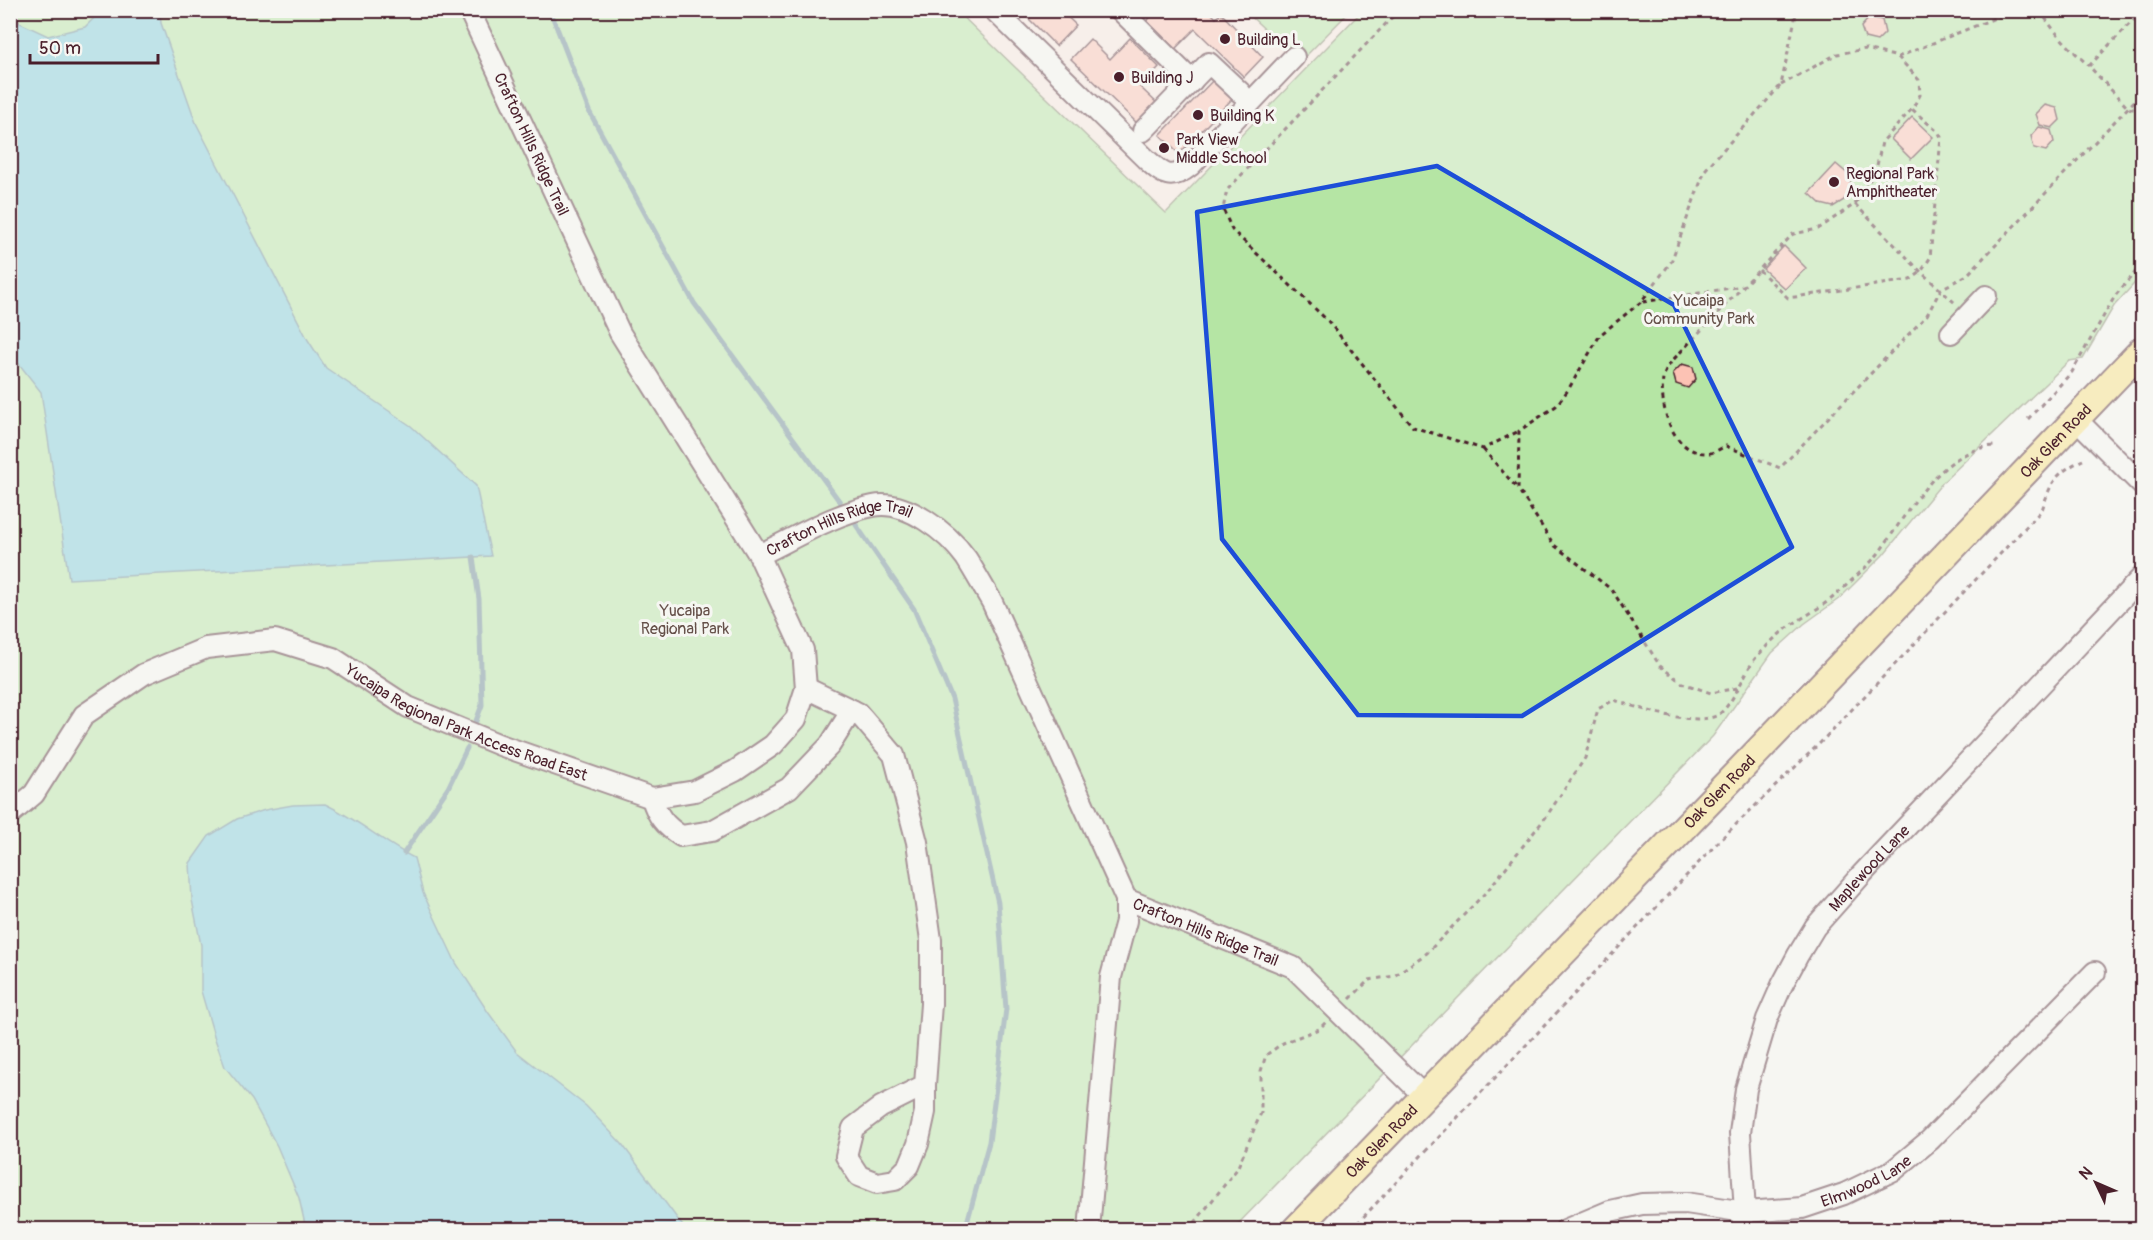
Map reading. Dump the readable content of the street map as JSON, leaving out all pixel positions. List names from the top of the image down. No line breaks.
{"streets":{"main road":["Oak Glen Road"],"street":["Crafton Hills Ridge Trail","Yucaipa Regional Park Access Road East","Maplewood Lane","Elmwood Lane"]},"crossings":[["Crafton Hills Ridge Trail","Yucaipa Regional Park Access Road East"],["Maplewood Lane","Elmwood Lane"]],"parks":["Yucaipa Community Park","Yucaipa Regional Park"],"places":["Building L","Building J","Building K","Park View Middle School","Regional Park Amphitheater"],"scale_bar":"50 m","north":"top left"}
